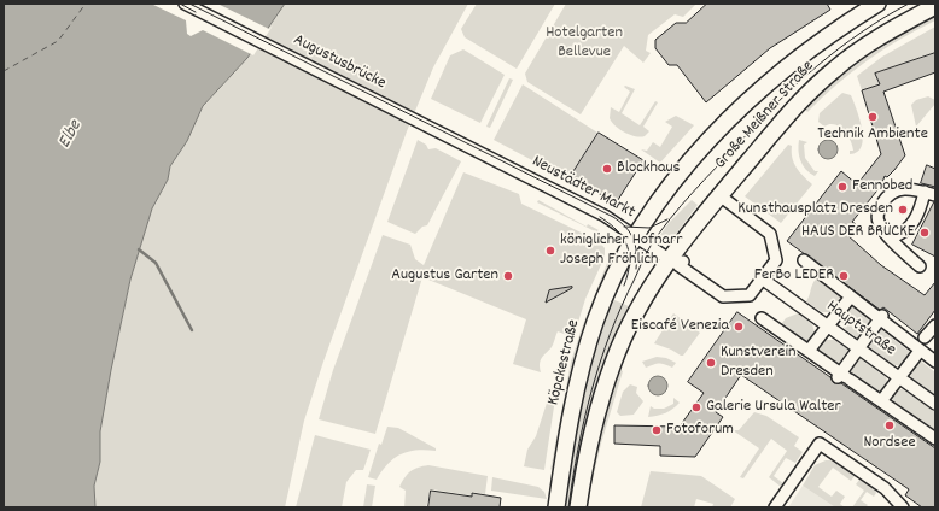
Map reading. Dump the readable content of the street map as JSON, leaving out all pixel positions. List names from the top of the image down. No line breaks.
{"streets":{"main road":["Große Meißner Straße","Köpckestraße"],"street":["Augustusbrücke","Neustädter Markt","Hauptstraße"]},"crossings":[["Augustusbrücke","Neustädter Markt"],["Große Meißner Straße","Neustädter Markt"],["Große Meißner Straße","Hauptstraße"],["Große Meißner Straße","Köpckestraße"],["Neustädter Markt","Hauptstraße"],["Neustädter Markt","Köpckestraße"]],"water":["Elbe"],"parks":["Hotelgarten Bellevue"],"places":["Technik Ambiente","Blockhaus","Fennobed","Kunsthausplatz Dresden","HAUS DER BRÜCKE","königlicher Hofnarr Joseph Fröhlich","Augustus Garten","FerBo LEDER","Eiscafé Venezia","Kunstverein Dresden","Galerie Ursula Walter","Nordsee","Fotoforum"]}
